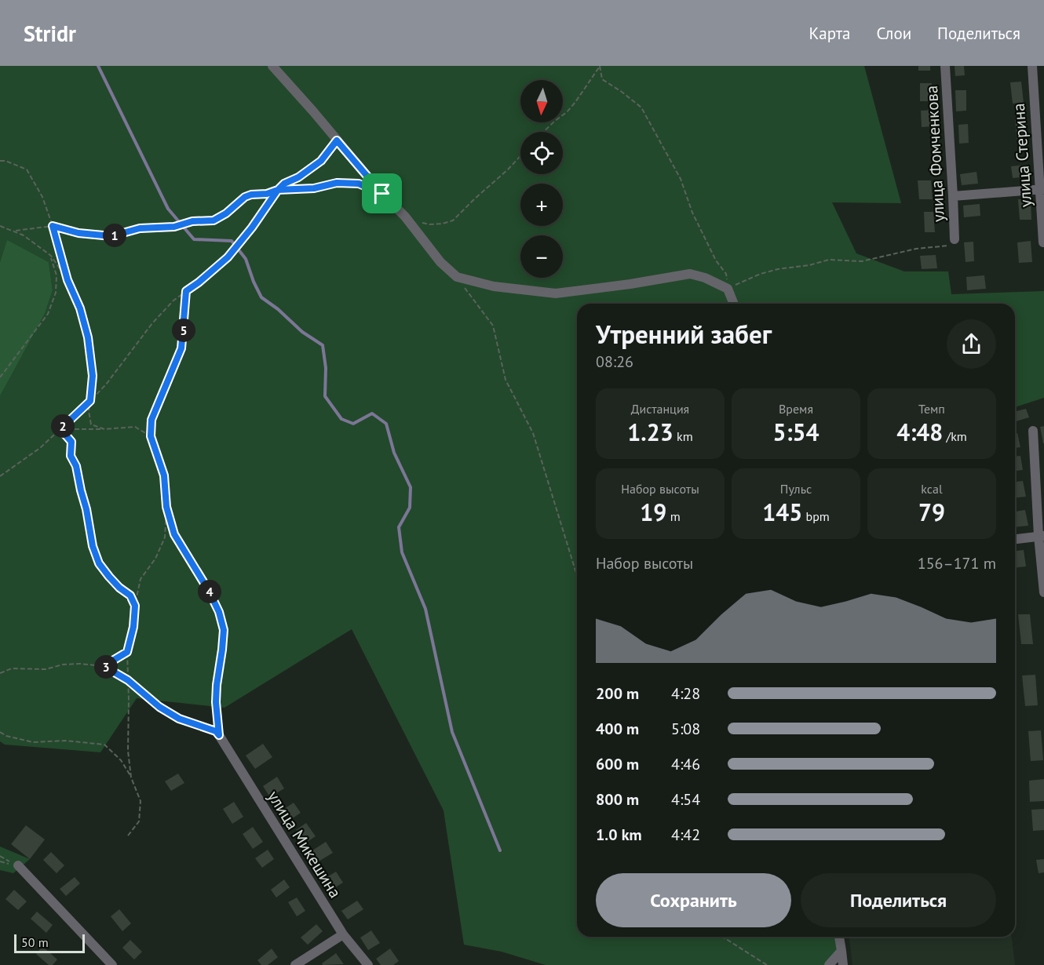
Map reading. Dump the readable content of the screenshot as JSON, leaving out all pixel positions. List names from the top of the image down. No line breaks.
{"streets":{"street":["улица Фомченкова","улица Стерина","улица Микешина"]},"scale_bar":"50 m","north":"bottom","page":{"header":"Stridr","nav":["Карта","Слои","Поделиться"],"map_buttons":["+","−"],"pins":["1","5","2","4","3"],"heading":["Утренний забег","08:26"],"stats":[["Дистанция","1.23 km"],["Время","5:54"],["Темп","4:48 /km"],["Набор высоты","19 m"],["Пульс","145 bpm"],["kcal","79"]],"chart":["Набор высоты","156–171 m"],"list":[{"name":"200 m","note":"4:28"},{"name":"400 m","note":"5:08"},{"name":"600 m","note":"4:46"},{"name":"800 m","note":"4:54"},{"name":"1.0 km","note":"4:42"}],"buttons":["Сохранить","Поделиться"],"scale":"50 m"}}
